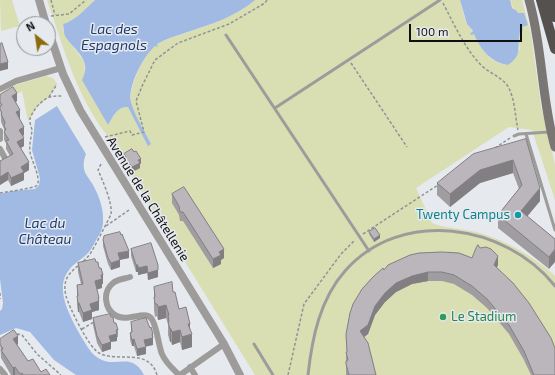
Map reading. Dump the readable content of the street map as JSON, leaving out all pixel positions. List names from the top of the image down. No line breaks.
{"streets":{"street":["Avenue de la Châtellenie"]},"water":["Lac des Espagnols","Lac du Château"],"places":["Twenty Campus","Le Stadium"],"scale_bar":"100 m","north":"top left"}
